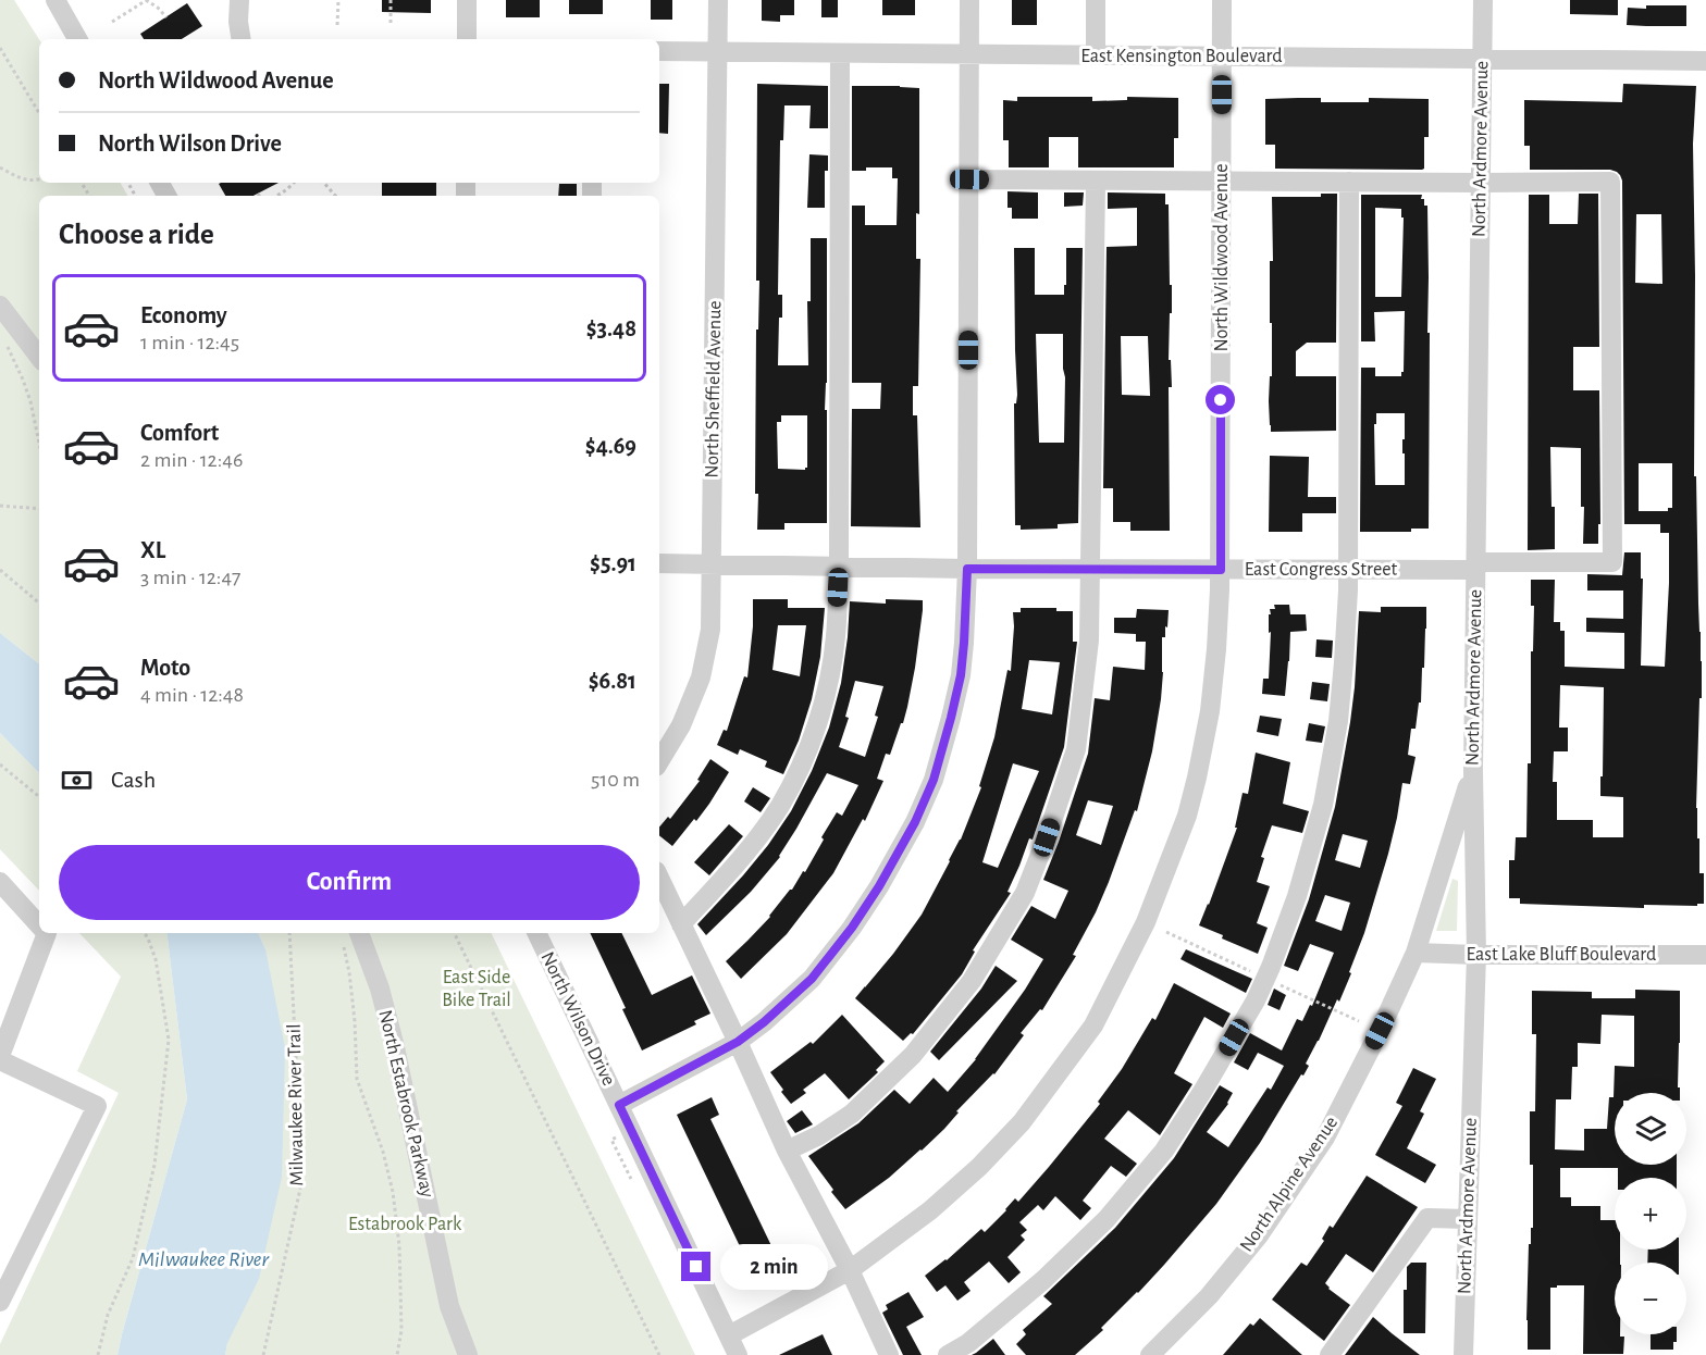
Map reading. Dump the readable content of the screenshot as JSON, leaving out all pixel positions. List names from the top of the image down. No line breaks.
{"streets":{"street":["East Kensington Boulevard","North Ardmore Avenue","North Wildwood Avenue","North Sheffield Avenue","East Congress Street","East Lake Bluff Boulevard","North Wilson Drive","North Estabrook Parkway","North Alpine Avenue"],"path":["Milwaukee River Trail"]},"crossings":[["East Kensington Boulevard","North Ardmore Avenue"],["East Kensington Boulevard","North Wildwood Avenue"],["East Kensington Boulevard","North Sheffield Avenue"],["North Ardmore Avenue","East Congress Street"],["North Ardmore Avenue","East Lake Bluff Boulevard"],["North Ardmore Avenue","North Alpine Avenue"],["North Wildwood Avenue","East Congress Street"],["North Wildwood Avenue","North Wilson Drive"],["North Sheffield Avenue","East Congress Street"],["East Lake Bluff Boulevard","North Alpine Avenue"]],"water":["Milwaukee River"],"parks":["East Side Bike Trail","Estabrook Park"],"page":{"banner":["North Wildwood Avenue","North Wilson Drive"],"heading":"Choose a ride","list":[{"name":"Economy","note":"1 min · 12:45","value":"$3.48"},{"name":"Comfort","note":"2 min · 12:46","value":"$4.69"},{"name":"XL","note":"3 min · 12:47","value":"$5.91"},{"name":"Moto","note":"4 min · 12:48","value":"$6.81"}],"pay":["Cash","510 m"],"buttons":"Confirm","map_buttons":["+","−"],"bubble":"2 min"}}
